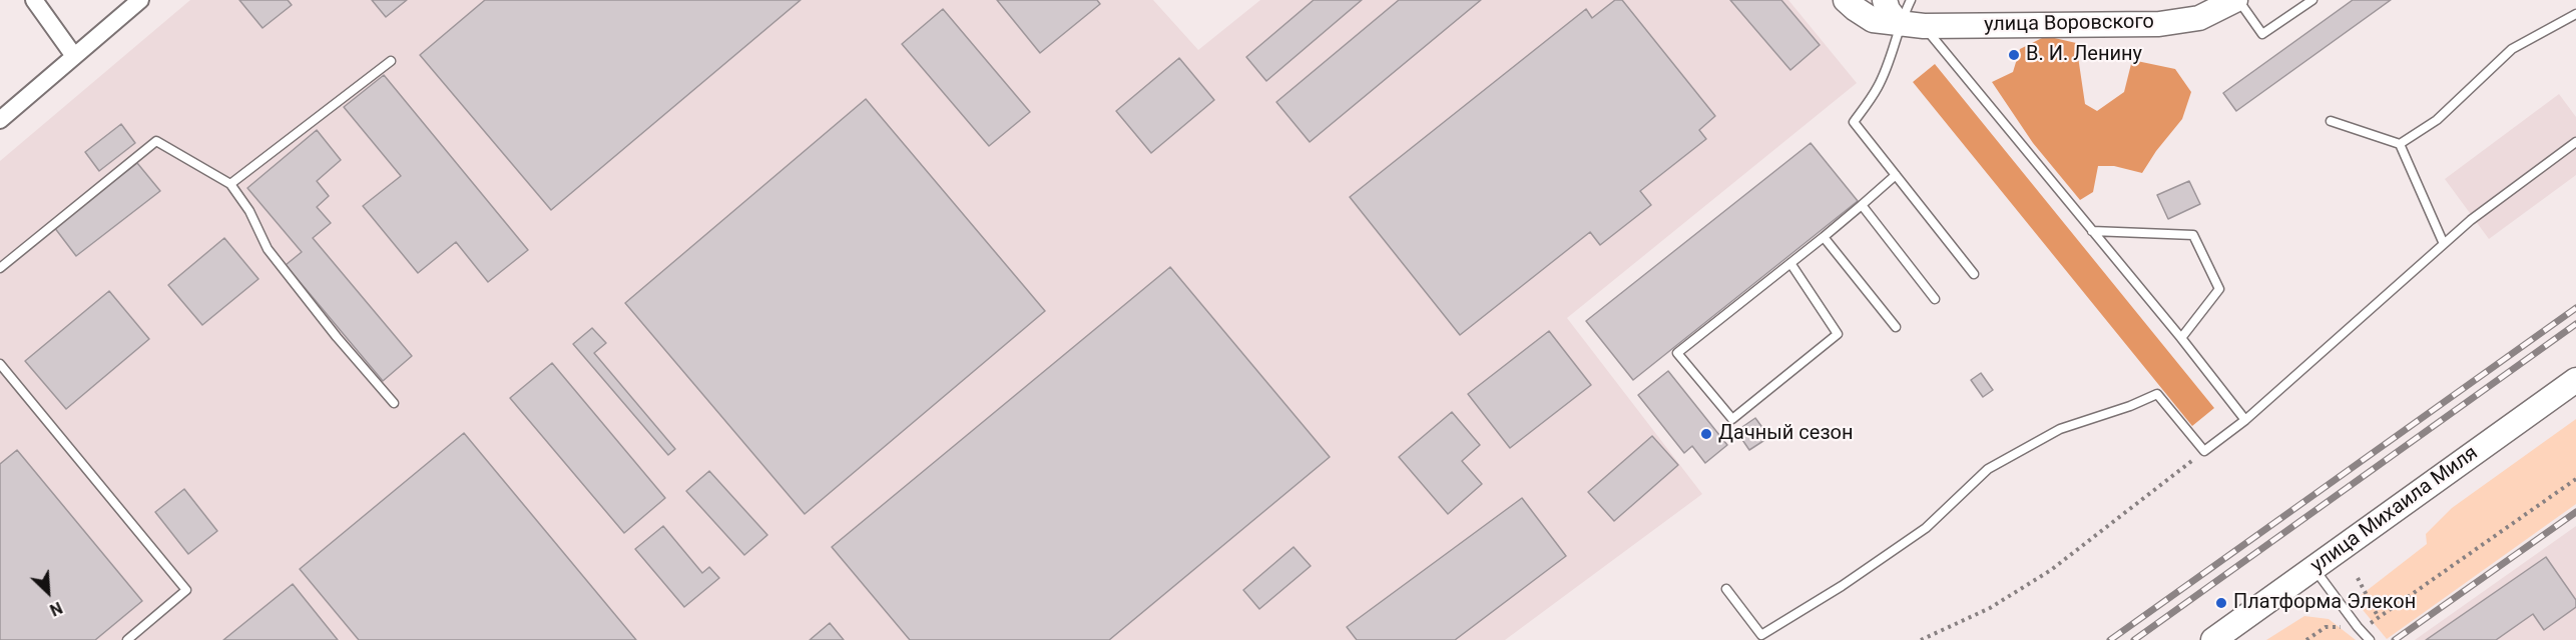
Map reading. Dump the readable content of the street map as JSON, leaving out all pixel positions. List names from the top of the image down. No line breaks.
{"streets":{"main road":["улица Воровского","улица Михаила Миля"]},"places":["В. И. Ленину","Дачный сезон","Платформа Элекон"],"north":"bottom right"}
